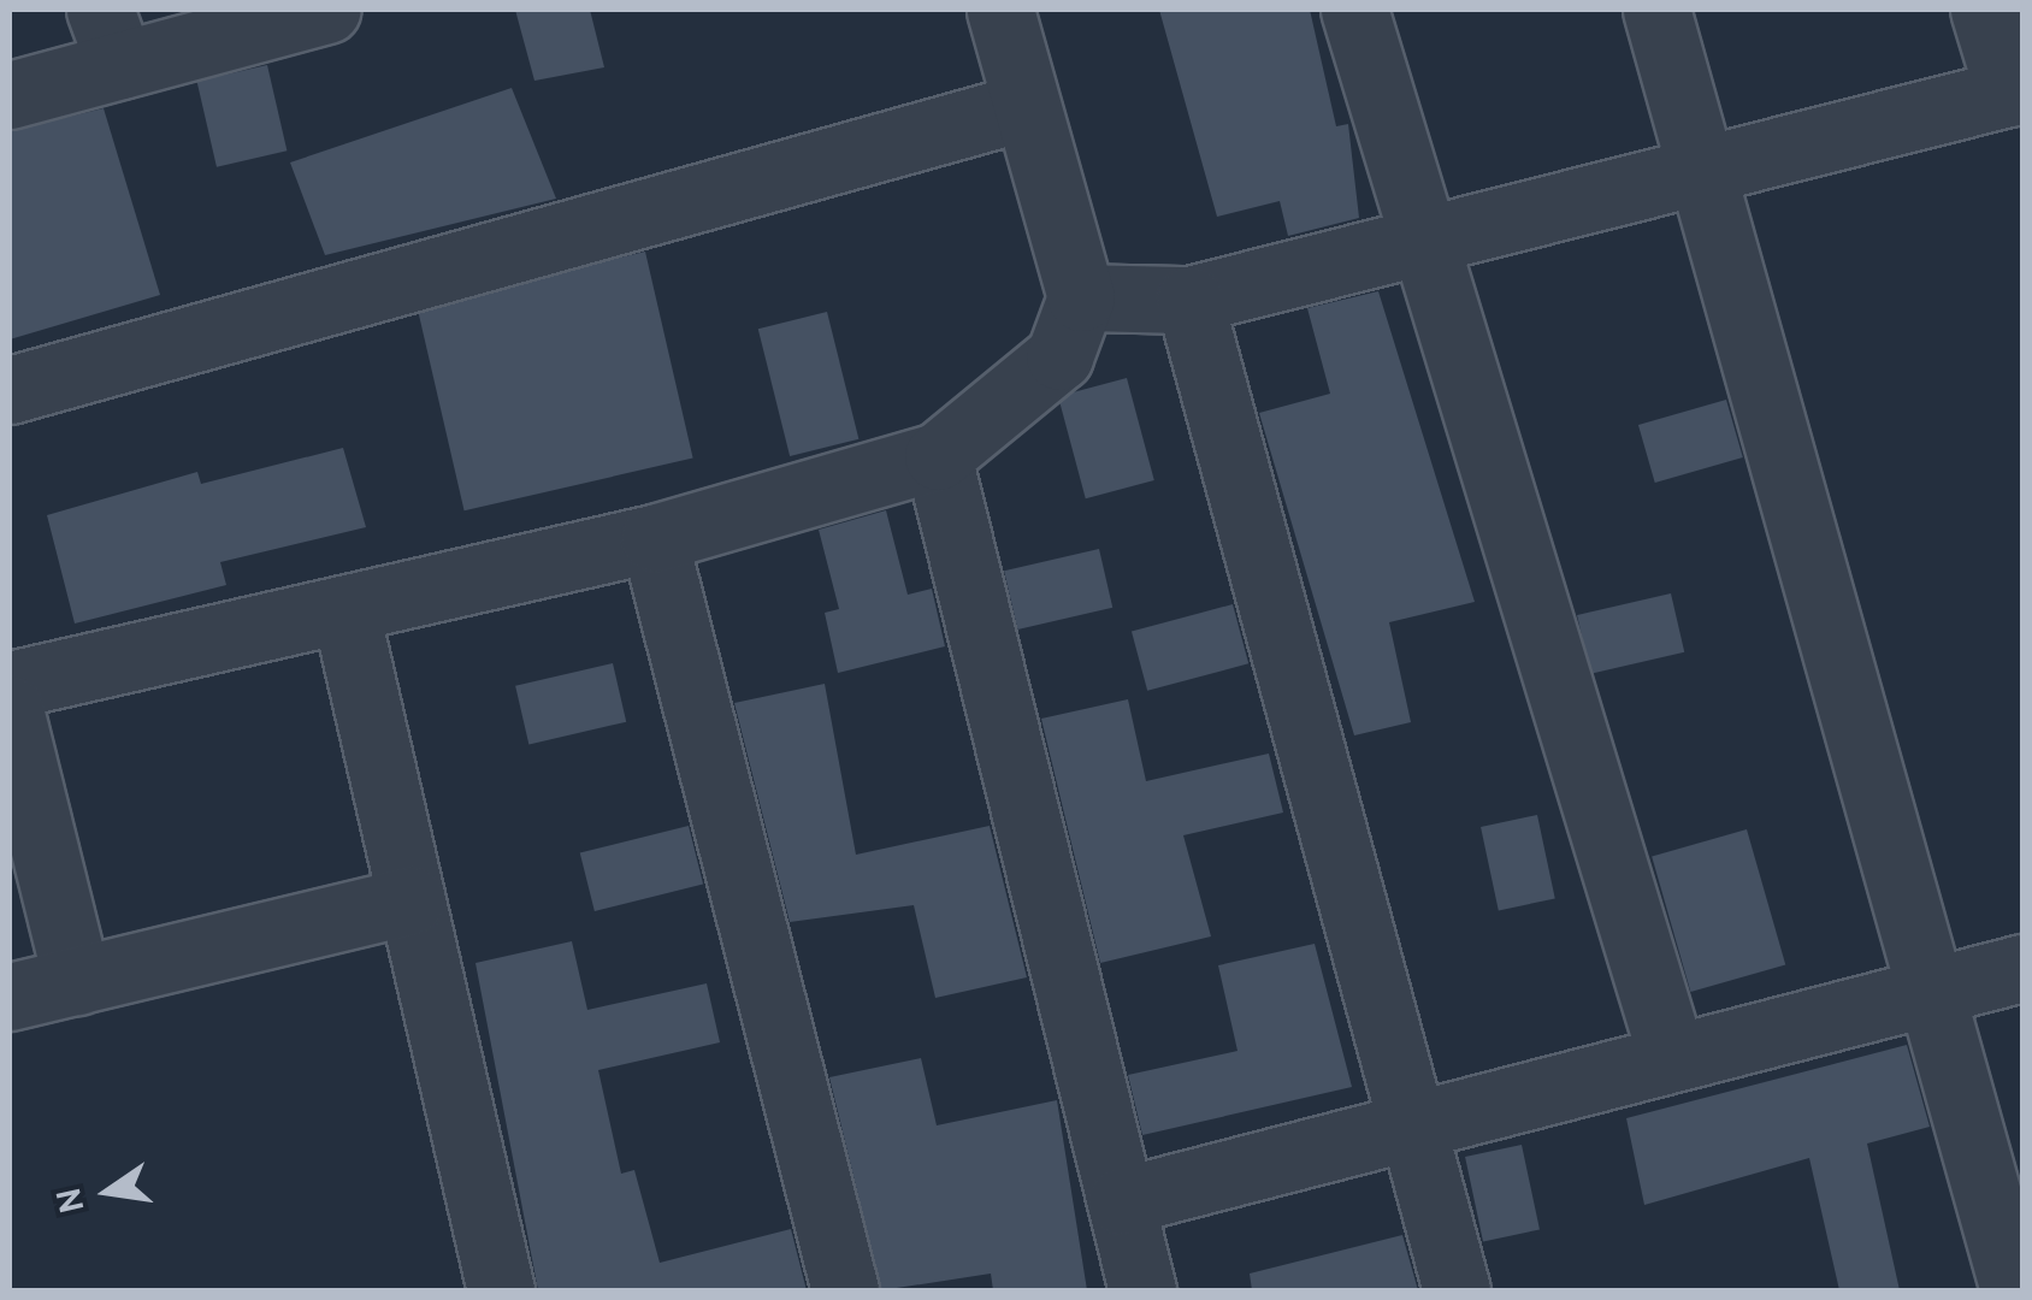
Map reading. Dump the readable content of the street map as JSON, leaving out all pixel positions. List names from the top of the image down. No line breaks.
{"north":"left"}
